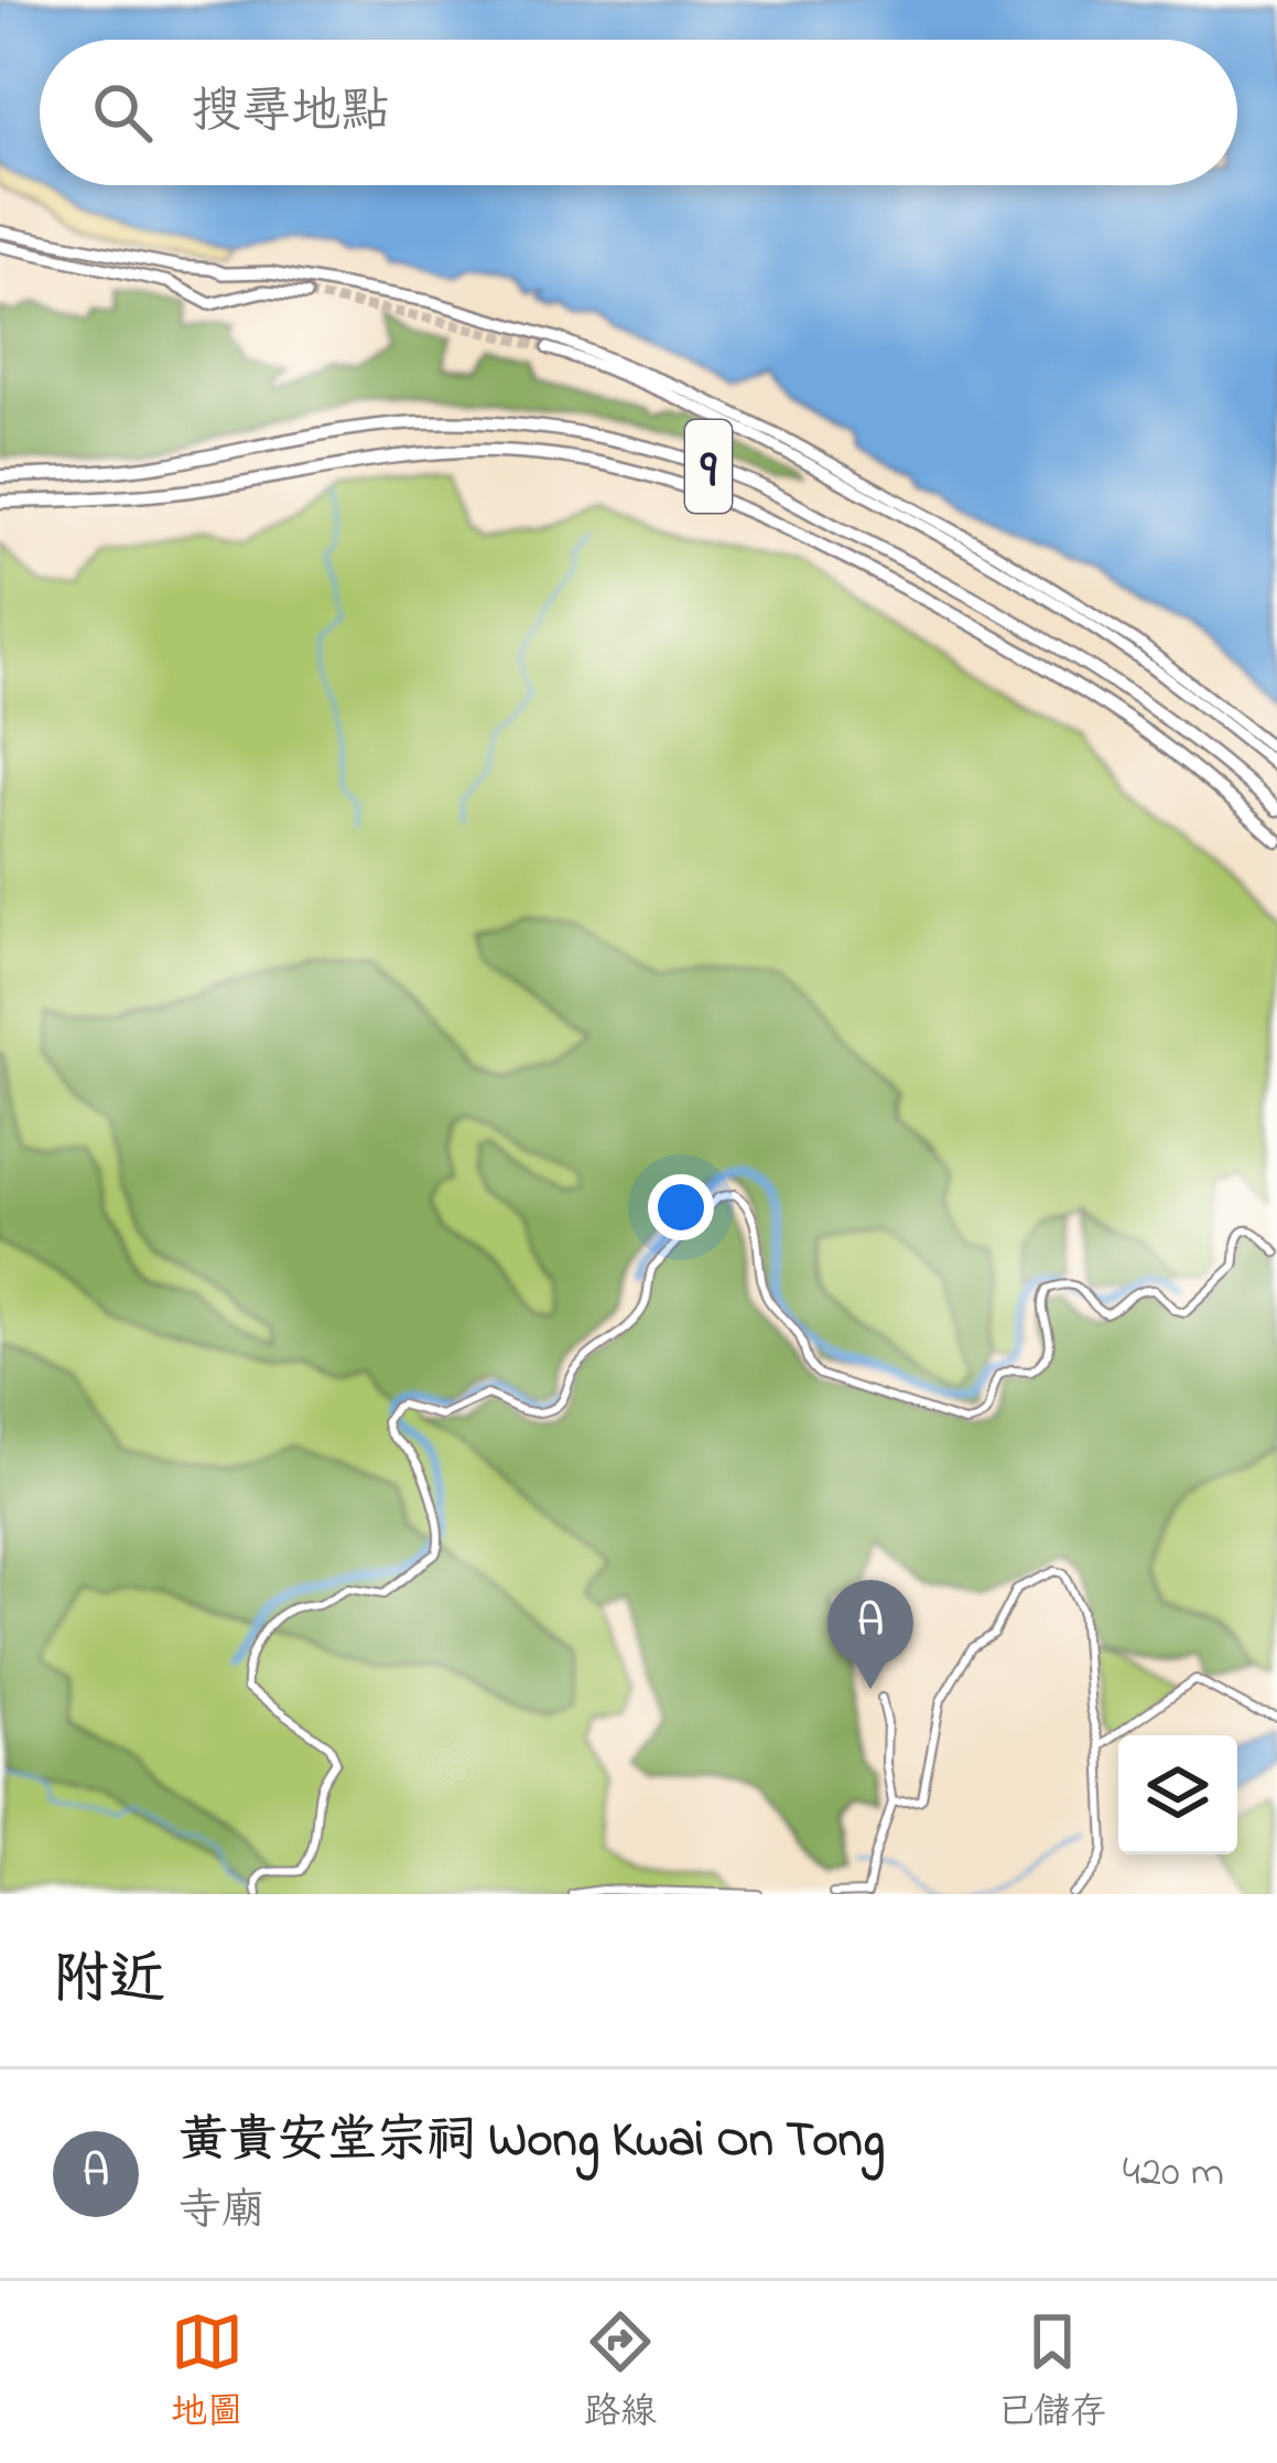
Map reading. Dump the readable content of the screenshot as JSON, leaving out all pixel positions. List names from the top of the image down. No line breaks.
{"streets":{"highway":["9"]},"page":{"search":"搜尋地點","pins":"A","heading":"附近","list":[{"mark":"A","name":"黃貴安堂宗祠 Wong Kwai On Tong","note":"寺廟","value":"420 m"}],"nav":["地圖","路線","已儲存"]}}
